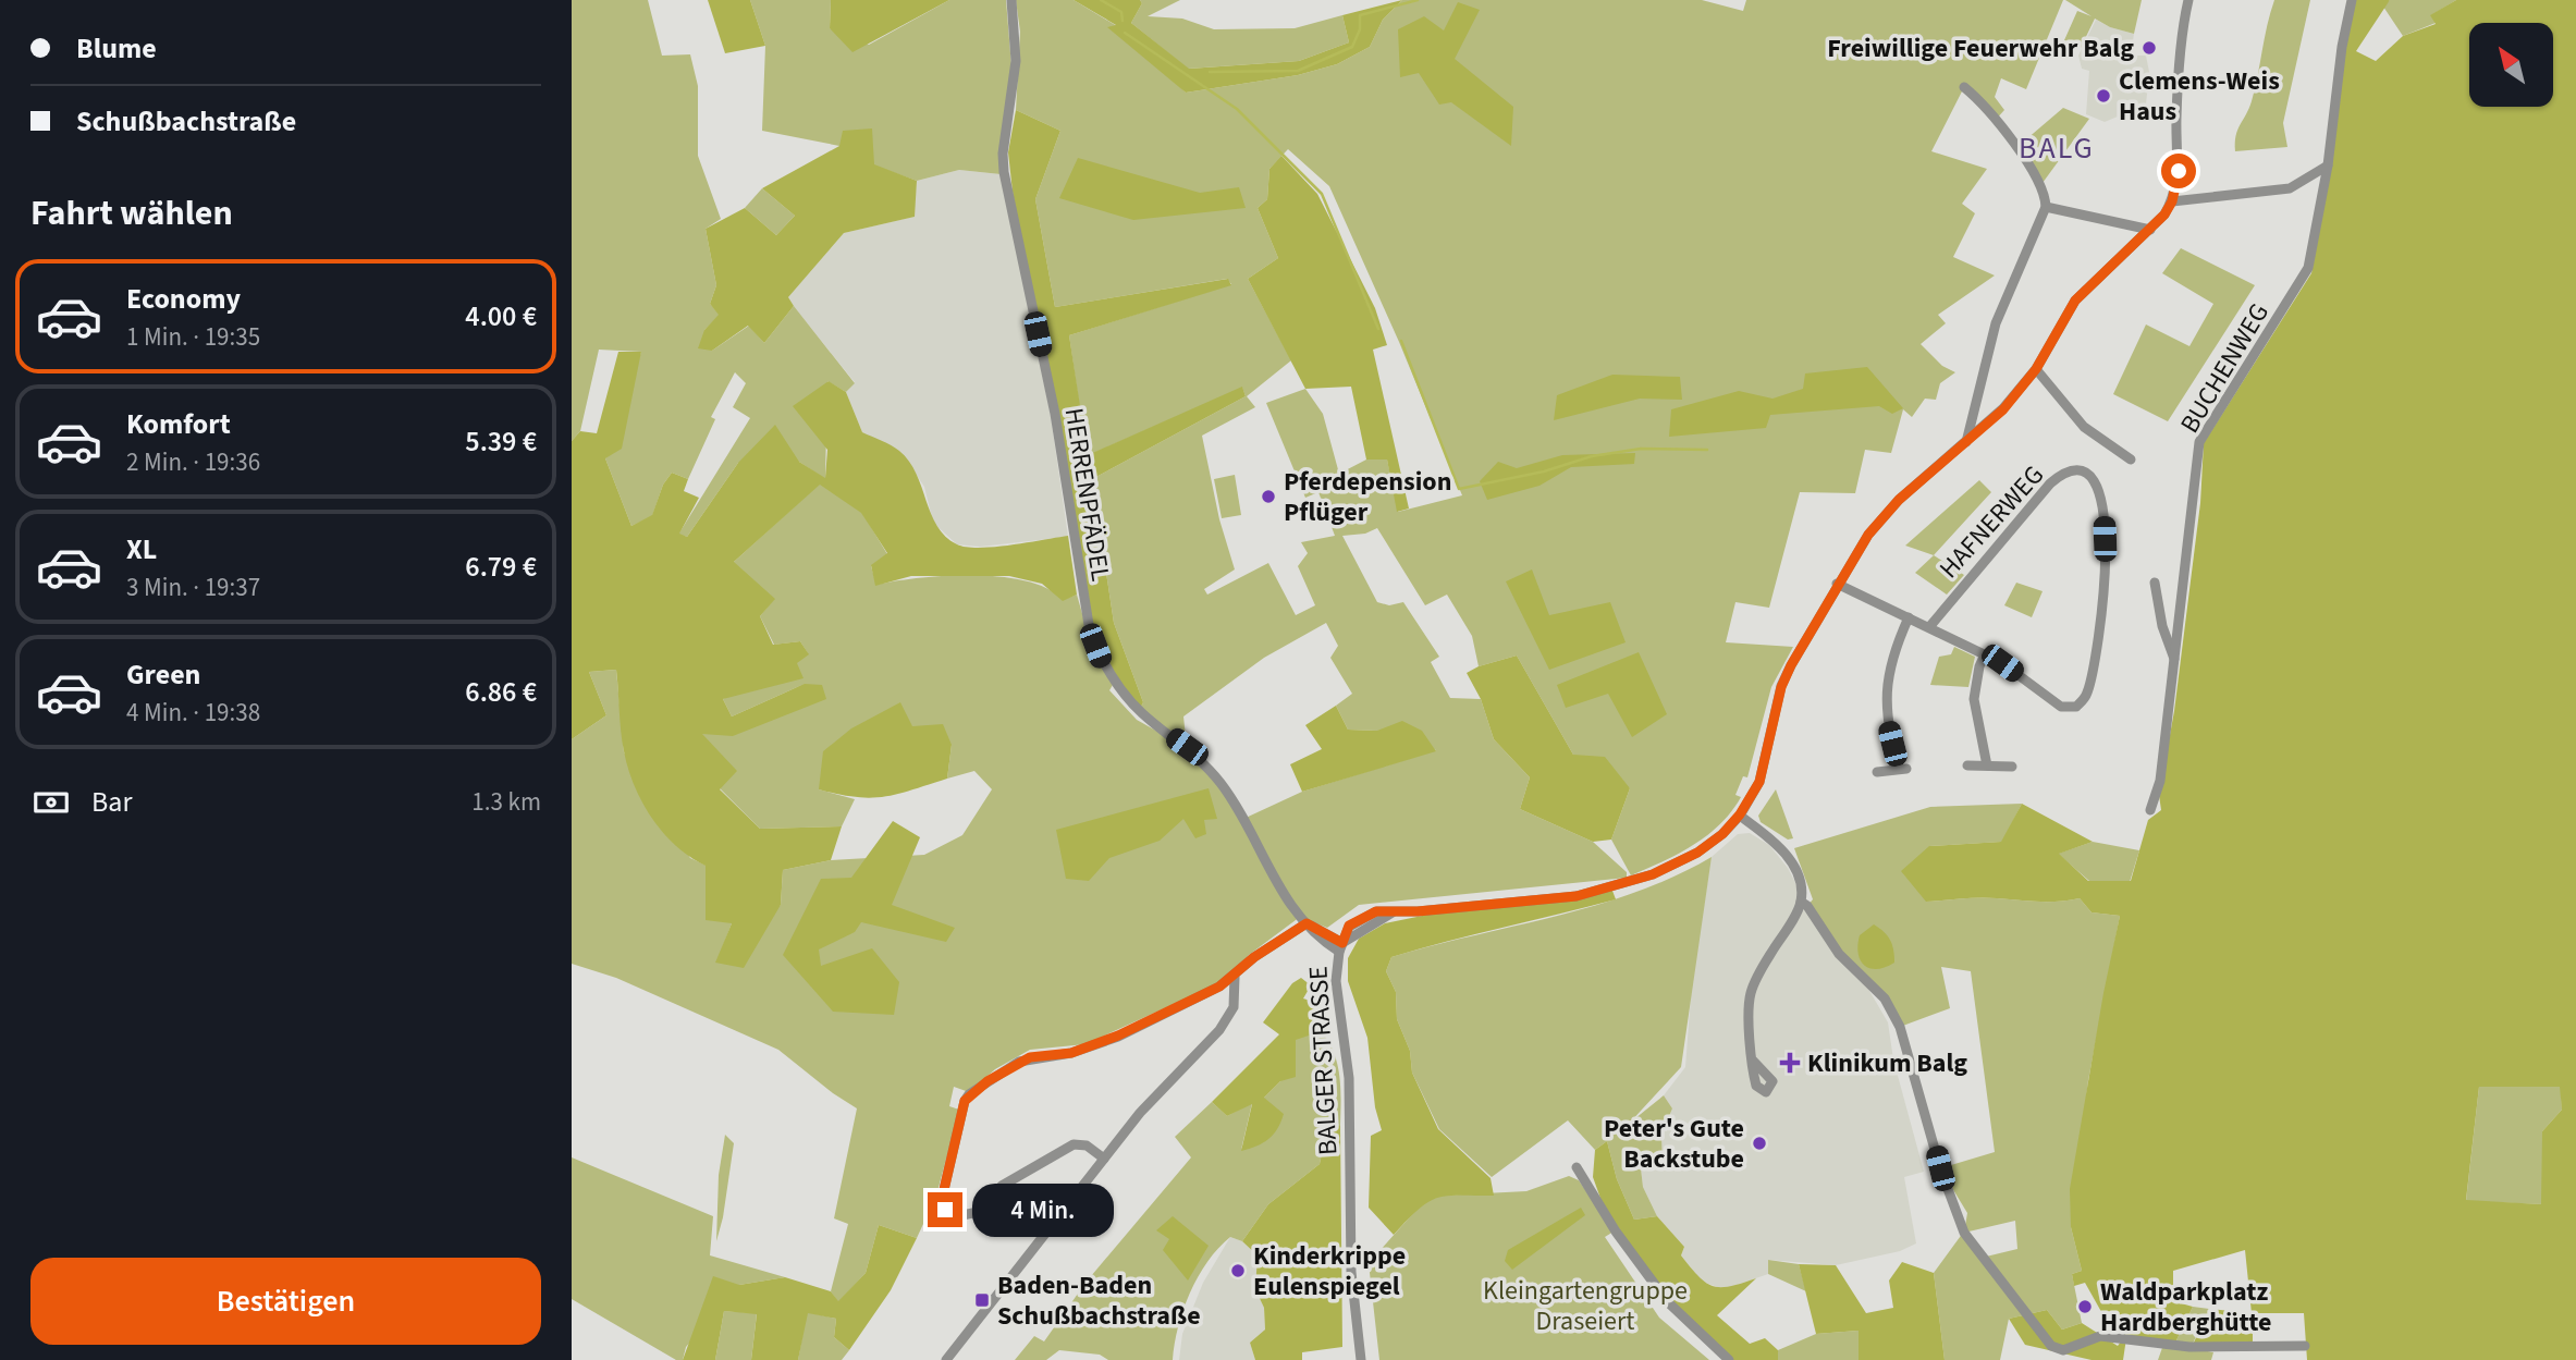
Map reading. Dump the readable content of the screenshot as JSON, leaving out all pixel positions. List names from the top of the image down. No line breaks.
{"streets":{"street":["BUCHENWEG","HERRENPFÄDEL","HAFNERWEG","BALGER STRASSE"]},"crossings":[["HERRENPFÄDEL","BALGER STRASSE"]],"districts":["BALG"],"parks":["Kleingartengruppe Draseiert"],"places":{"other":["Freiwillige Feuerwehr Balg","Clemens-Weis Haus","Pferdepension Pflüger","Peter's Gute Backstube","Kinderkrippe Eulenspiegel","Waldparkplatz Hardberghütte"],"health":["Klinikum Balg"],"transit":["Baden-Baden Schußbachstraße"]},"north":"top left","page":{"banner":["Blume","Schußbachstraße"],"heading":"Fahrt wählen","list":[{"name":"Economy","note":"1 Min. · 19:35","value":"4.00 €"},{"name":"Komfort","note":"2 Min. · 19:36","value":"5.39 €"},{"name":"XL","note":"3 Min. · 19:37","value":"6.79 €"},{"name":"Green","note":"4 Min. · 19:38","value":"6.86 €"}],"pay":["Bar","1.3 km"],"bubble":"4 Min.","buttons":"Bestätigen"}}
